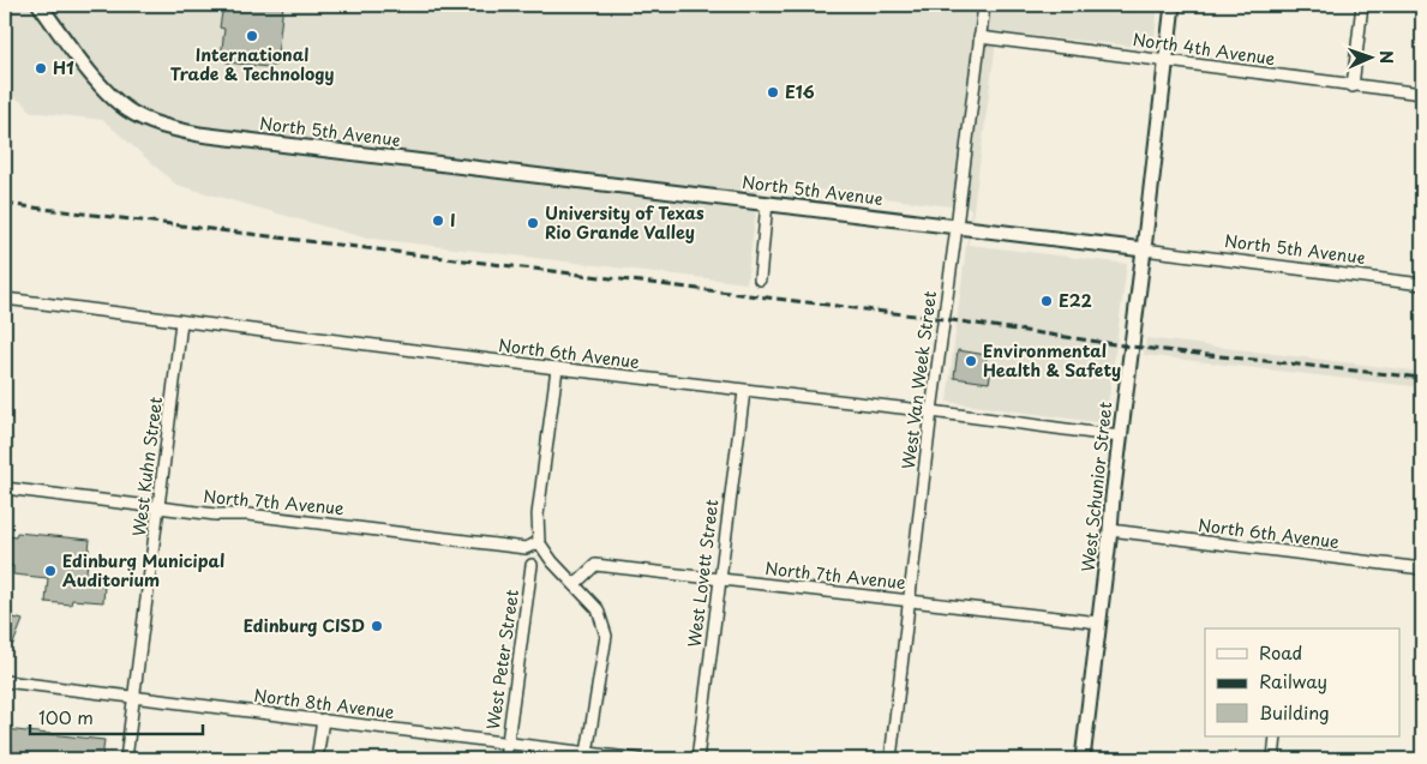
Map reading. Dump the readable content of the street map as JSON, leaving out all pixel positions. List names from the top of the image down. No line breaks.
{"streets":{"street":["North 4th Avenue","North 5th Avenue","North 6th Avenue","West Van Week Street","West Kuhn Street","West Schunior Street","North 7th Avenue","West Lovett Street","West Peter Street","North 8th Avenue"]},"crossings":[["North 4th Avenue","West Van Week Street"],["North 4th Avenue","West Schunior Street"],["North 5th Avenue","West Van Week Street"],["North 5th Avenue","West Schunior Street"],["North 6th Avenue","West Van Week Street"],["North 6th Avenue","West Kuhn Street"],["North 6th Avenue","West Schunior Street"],["North 6th Avenue","West Lovett Street"],["West Van Week Street","North 7th Avenue"],["West Kuhn Street","North 7th Avenue"],["West Kuhn Street","North 8th Avenue"],["West Schunior Street","North 7th Avenue"],["North 7th Avenue","West Lovett Street"],["West Peter Street","North 8th Avenue"]],"places":["International Trade & Technology","H1","E16","I","University of Texas Rio Grande Valley","E22","Environmental Health & Safety","Edinburg Municipal Auditorium","Edinburg CISD"],"legend":["Road","Railway","Building"],"scale_bar":"100 m","north":"right"}
